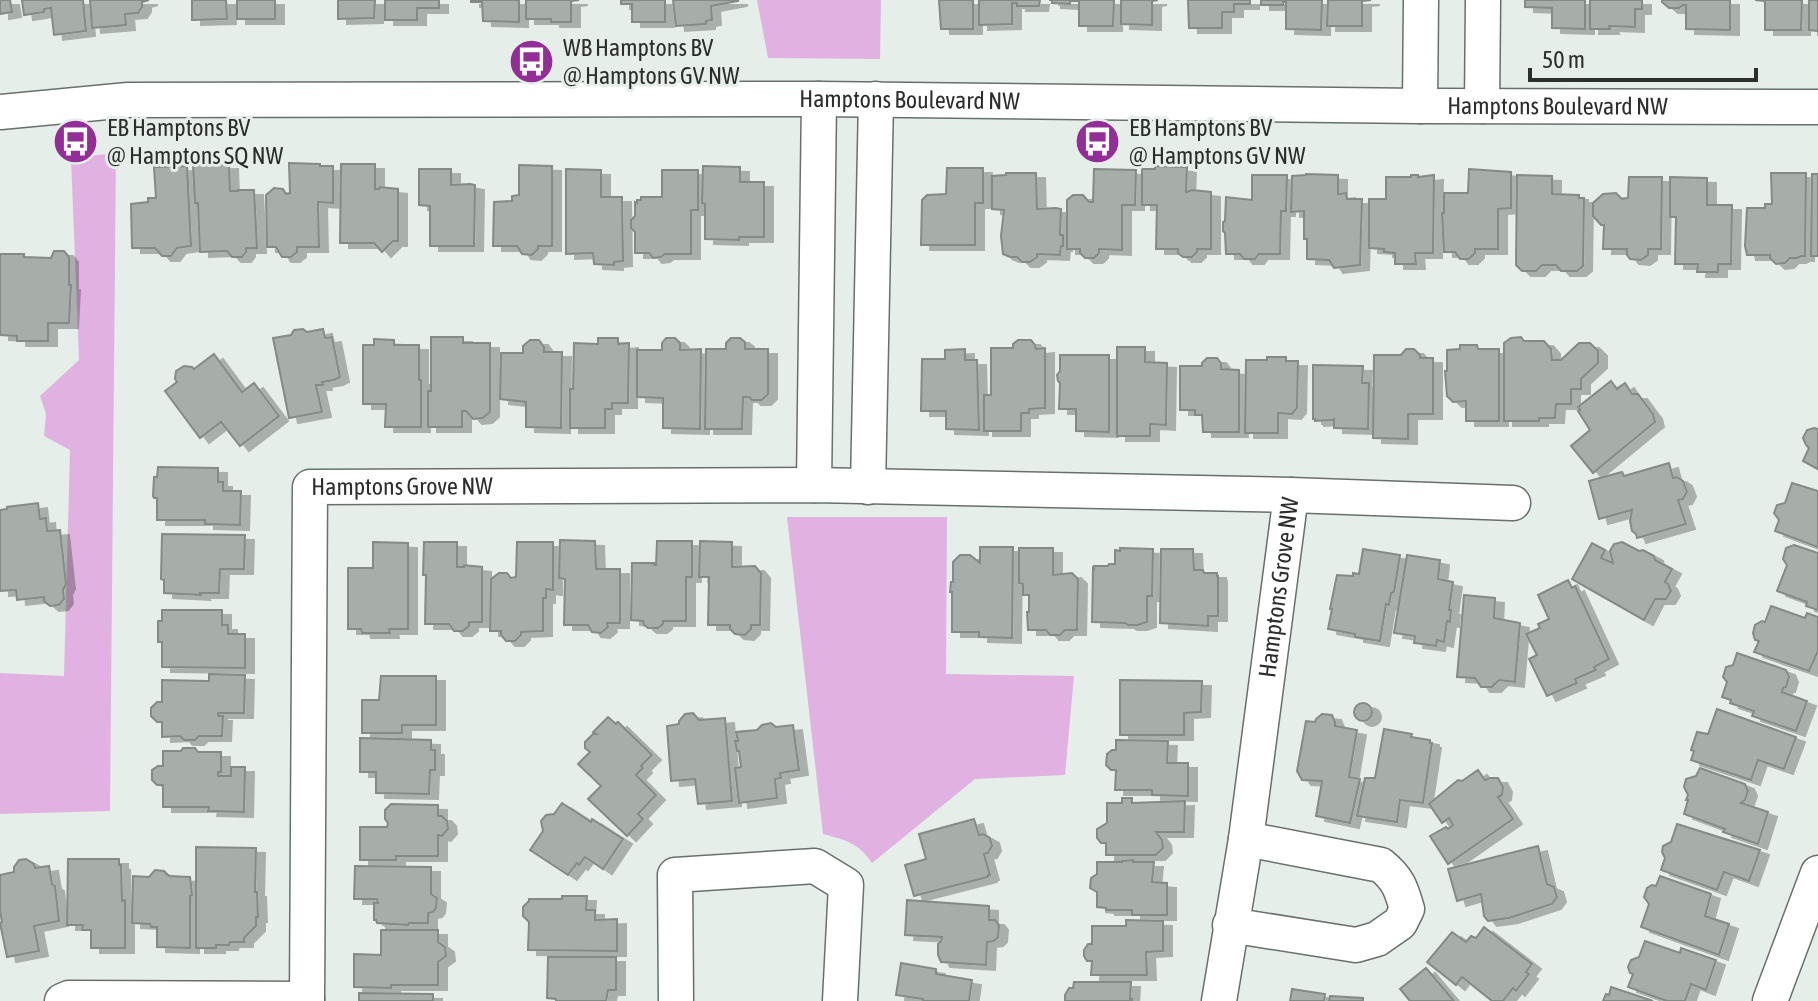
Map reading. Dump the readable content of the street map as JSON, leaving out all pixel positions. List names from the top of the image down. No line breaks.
{"streets":{"street":["Hamptons Boulevard NW","Hamptons Grove NW"]},"places":{"bus stop":["WB Hamptons BV @ Hamptons GV NW","EB Hamptons BV @ Hamptons SQ NW","EB Hamptons BV @ Hamptons GV NW"]},"scale_bar":"50 m"}
